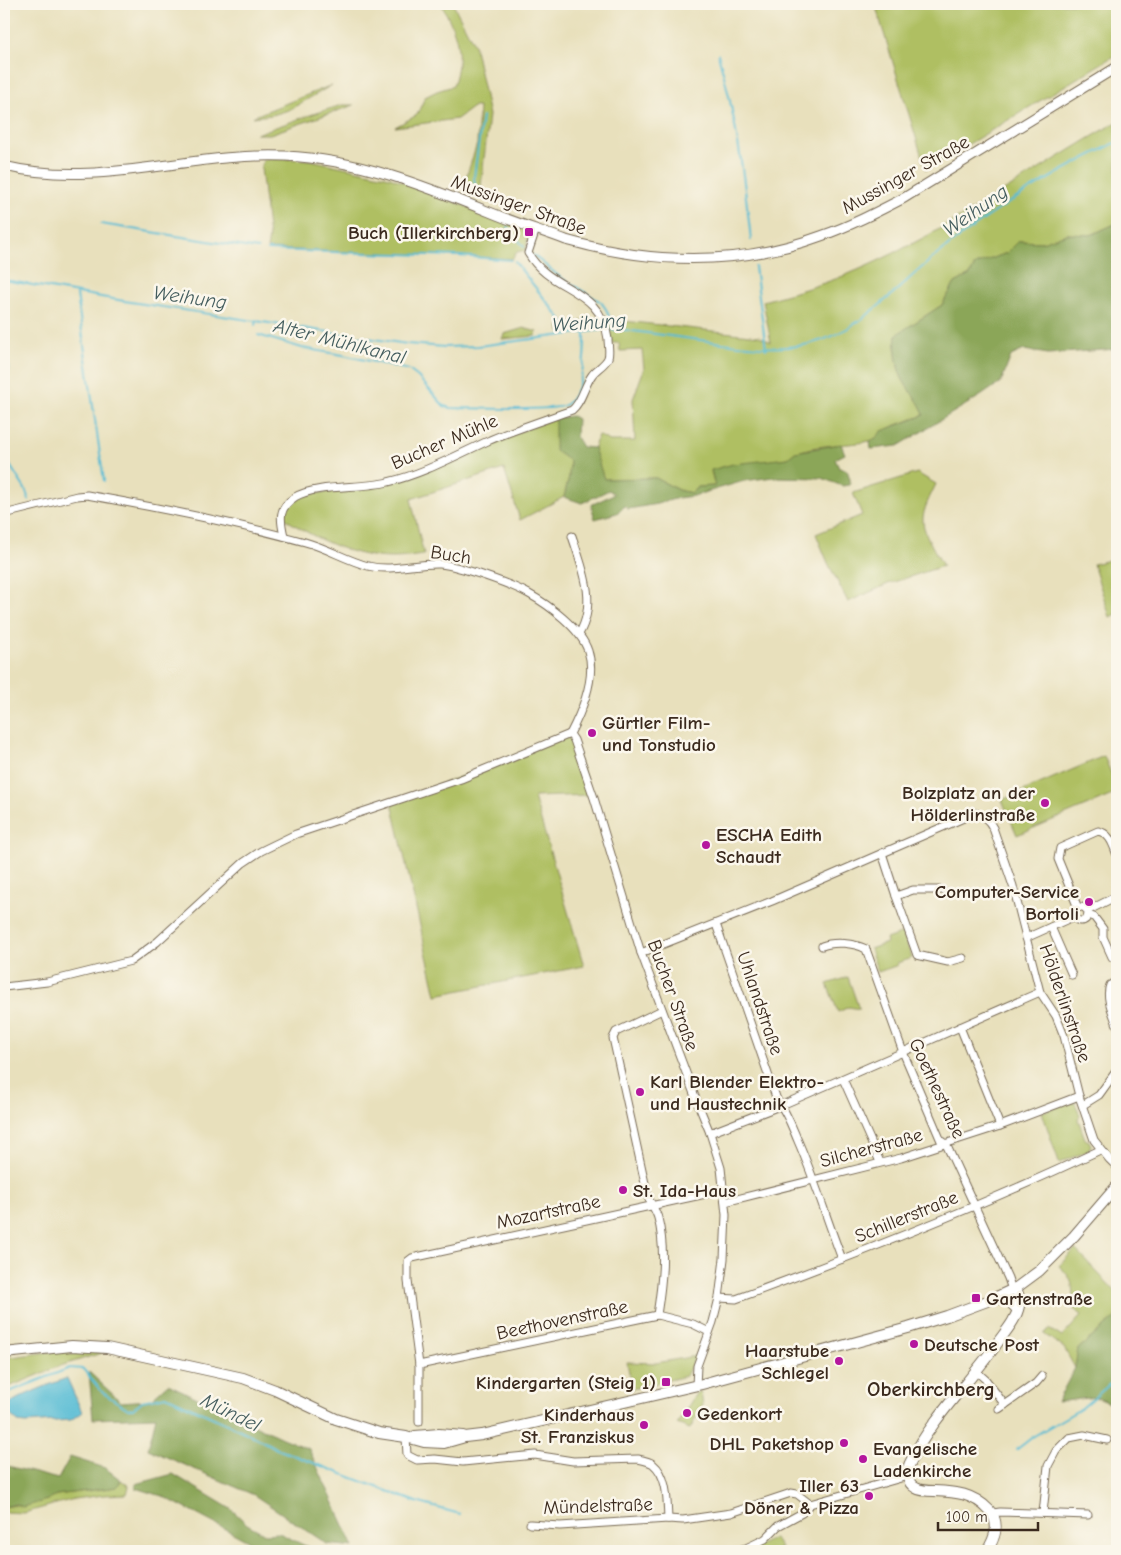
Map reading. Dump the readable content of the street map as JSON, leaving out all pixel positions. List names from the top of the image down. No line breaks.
{"streets":{"street":["Mussinger Straße","Bucher Mühle","Buch","Bucher Straße","Uhlandstraße","Hölderlinstraße","Goethestraße","Silcherstraße","Mozartstraße","Schillerstraße","Beethovenstraße","Mündelstraße"]},"crossings":[["Mussinger Straße","Bucher Mühle"],["Bucher Mühle","Buch"],["Buch","Bucher Straße"],["Bucher Straße","Silcherstraße"],["Bucher Straße","Mozartstraße"],["Bucher Straße","Schillerstraße"],["Bucher Straße","Beethovenstraße"],["Uhlandstraße","Silcherstraße"],["Uhlandstraße","Schillerstraße"],["Hölderlinstraße","Silcherstraße"],["Hölderlinstraße","Schillerstraße"],["Goethestraße","Silcherstraße"],["Goethestraße","Schillerstraße"],["Mozartstraße","Beethovenstraße"]],"districts":["Oberkirchberg"],"water":["Weihung","Alter Mühlkanal","Mündel"],"places":{"transit":["Buch (Illerkirchberg)","Gartenstraße","Kindergarten (Steig 1)"],"other":["Gürtler Film- und Tonstudio","Bolzplatz an der Hölderlinstraße","ESCHA Edith Schaudt","Computer-Service Bortoli","Karl Blender Elektro- und Haustechnik","St. Ida-Haus","Deutsche Post","Haarstube Schlegel","Gedenkort","Kinderhaus St. Franziskus","DHL Paketshop","Evangelische Ladenkirche","Iller 63 Döner & Pizza"]},"scale_bar":"100 m"}
